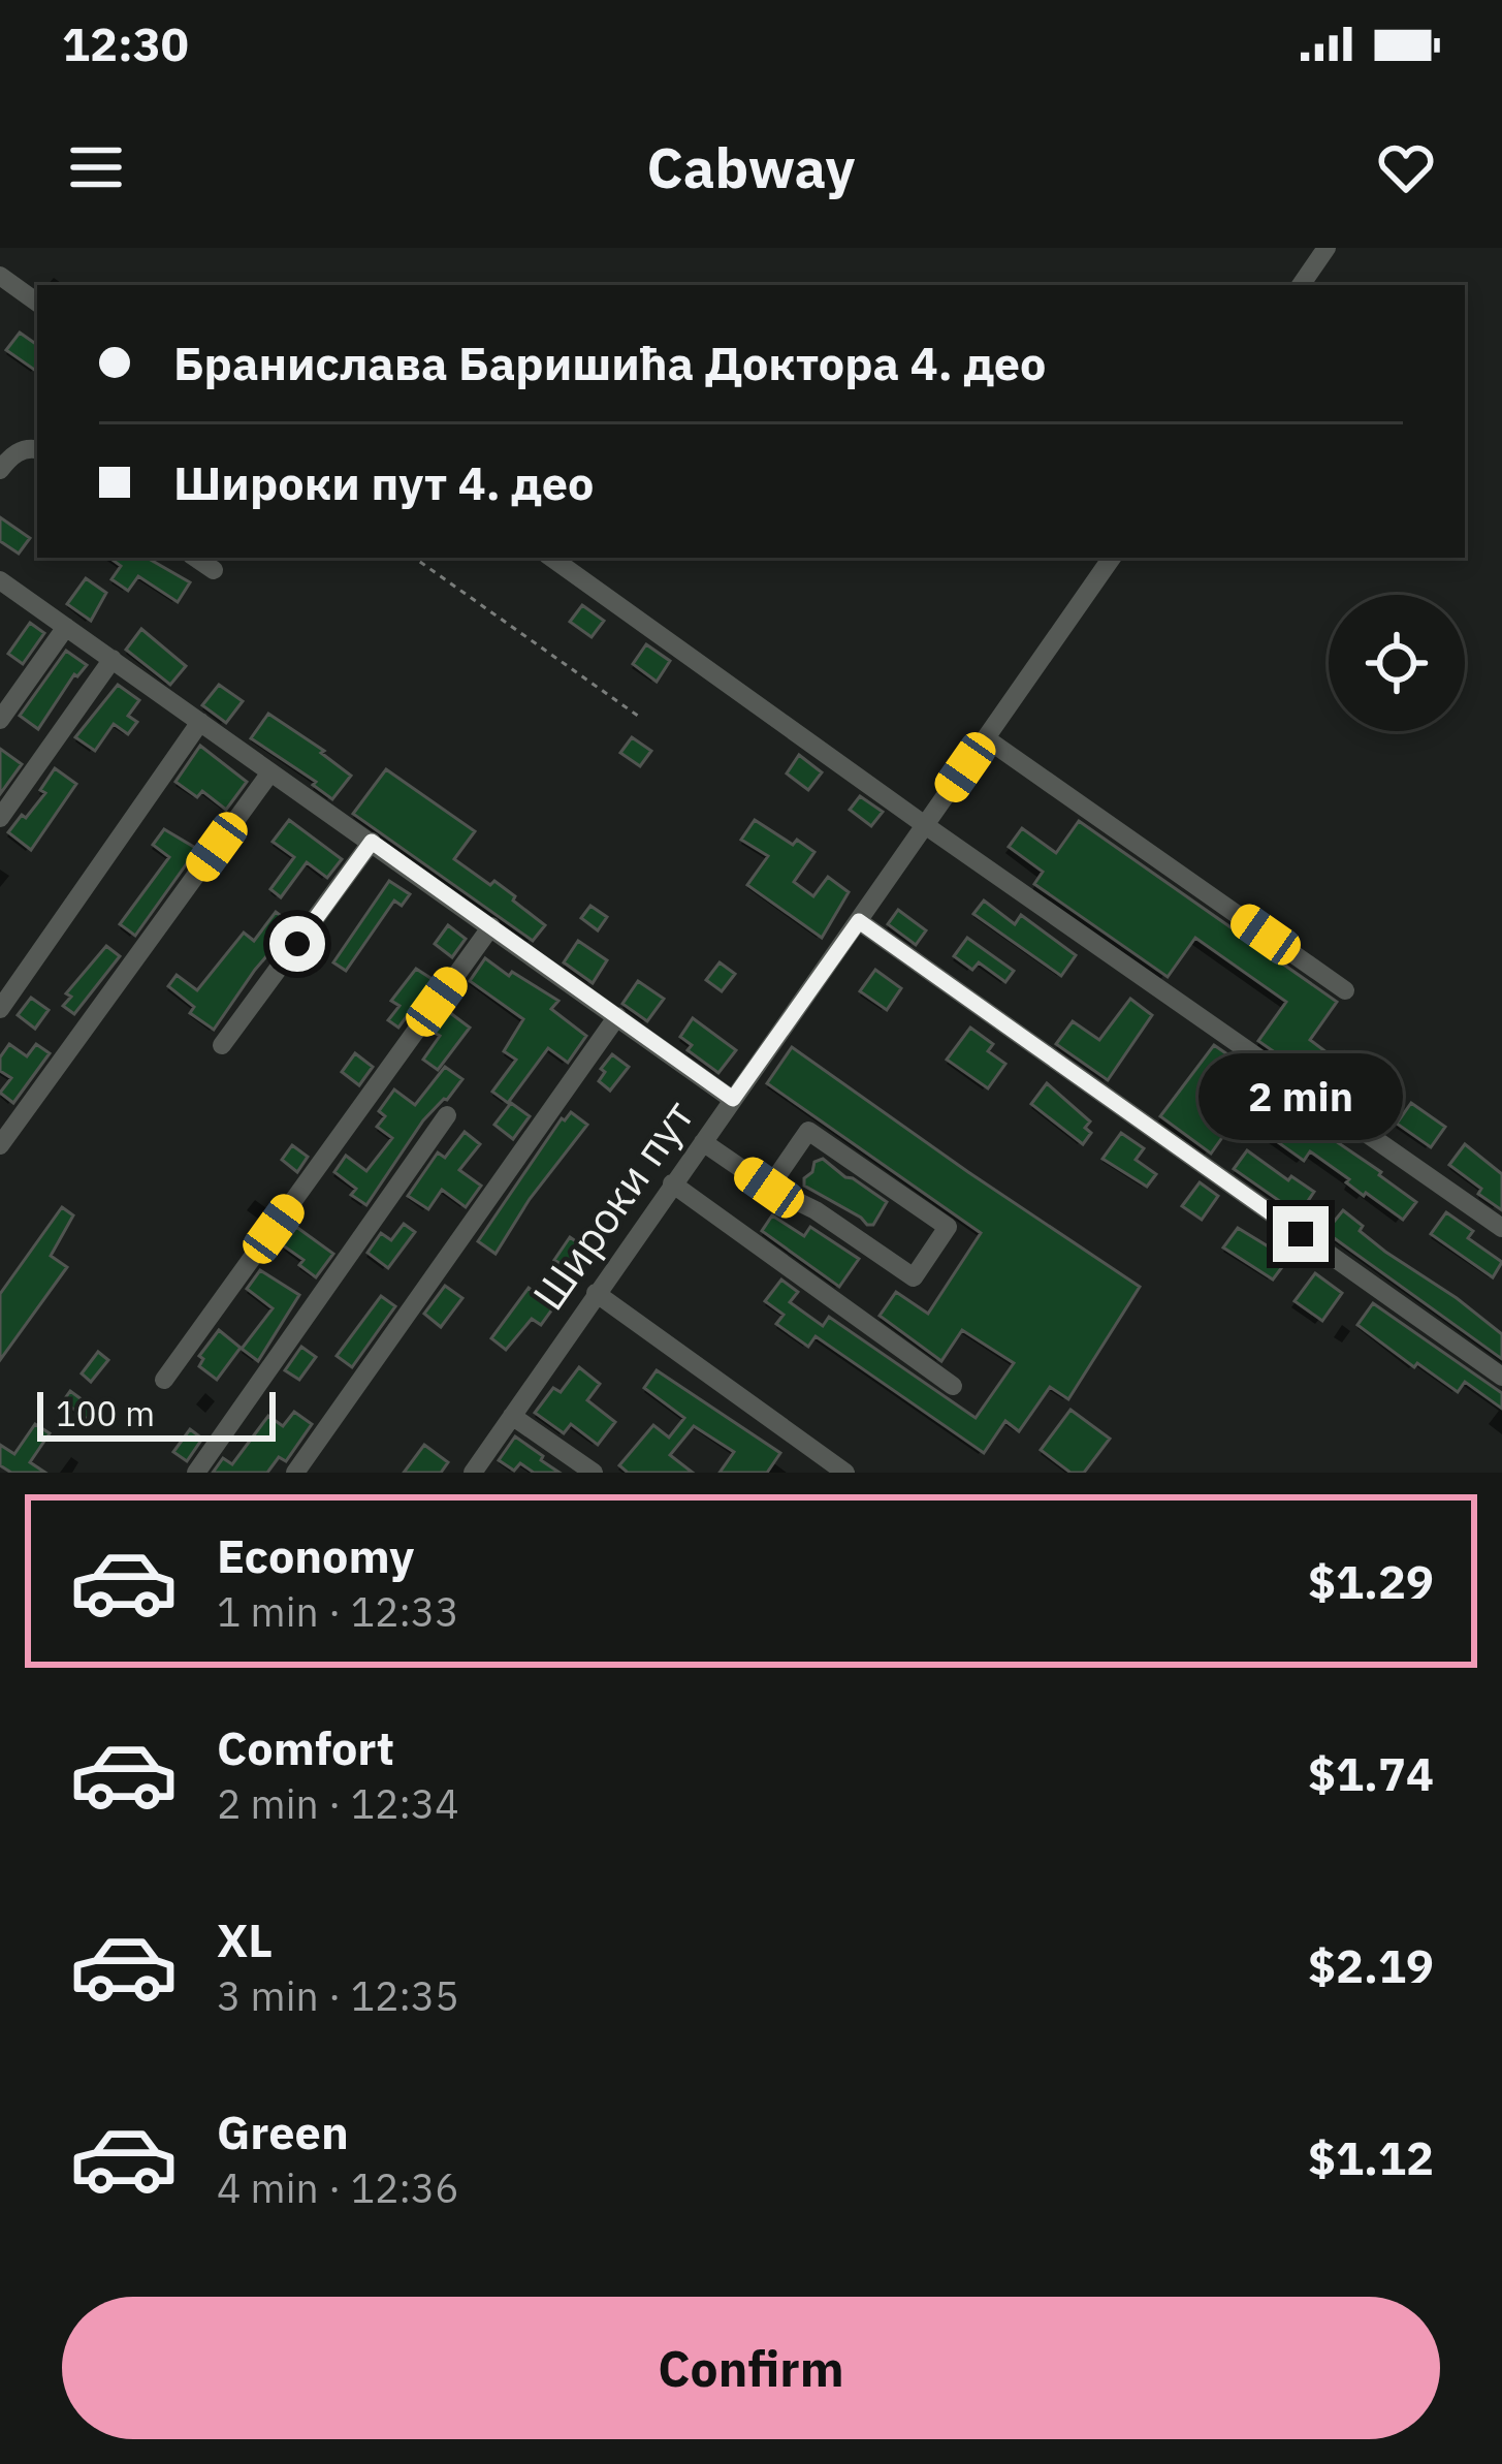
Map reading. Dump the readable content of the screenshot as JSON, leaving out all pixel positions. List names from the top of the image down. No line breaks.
{"streets":{"street":["Широки пут"]},"scale_bar":"100 m","page":{"status":"12:30","header":"Cabway","banner":["Бранислава Баришића Доктора 4. део","Широки пут 4. део"],"bubble":"2 min","scale":"100 m","list":[{"name":"Economy","note":"1 min · 12:33","value":"$1.29"},{"name":"Comfort","note":"2 min · 12:34","value":"$1.74"},{"name":"XL","note":"3 min · 12:35","value":"$2.19"},{"name":"Green","note":"4 min · 12:36","value":"$1.12"}],"buttons":"Confirm"}}
